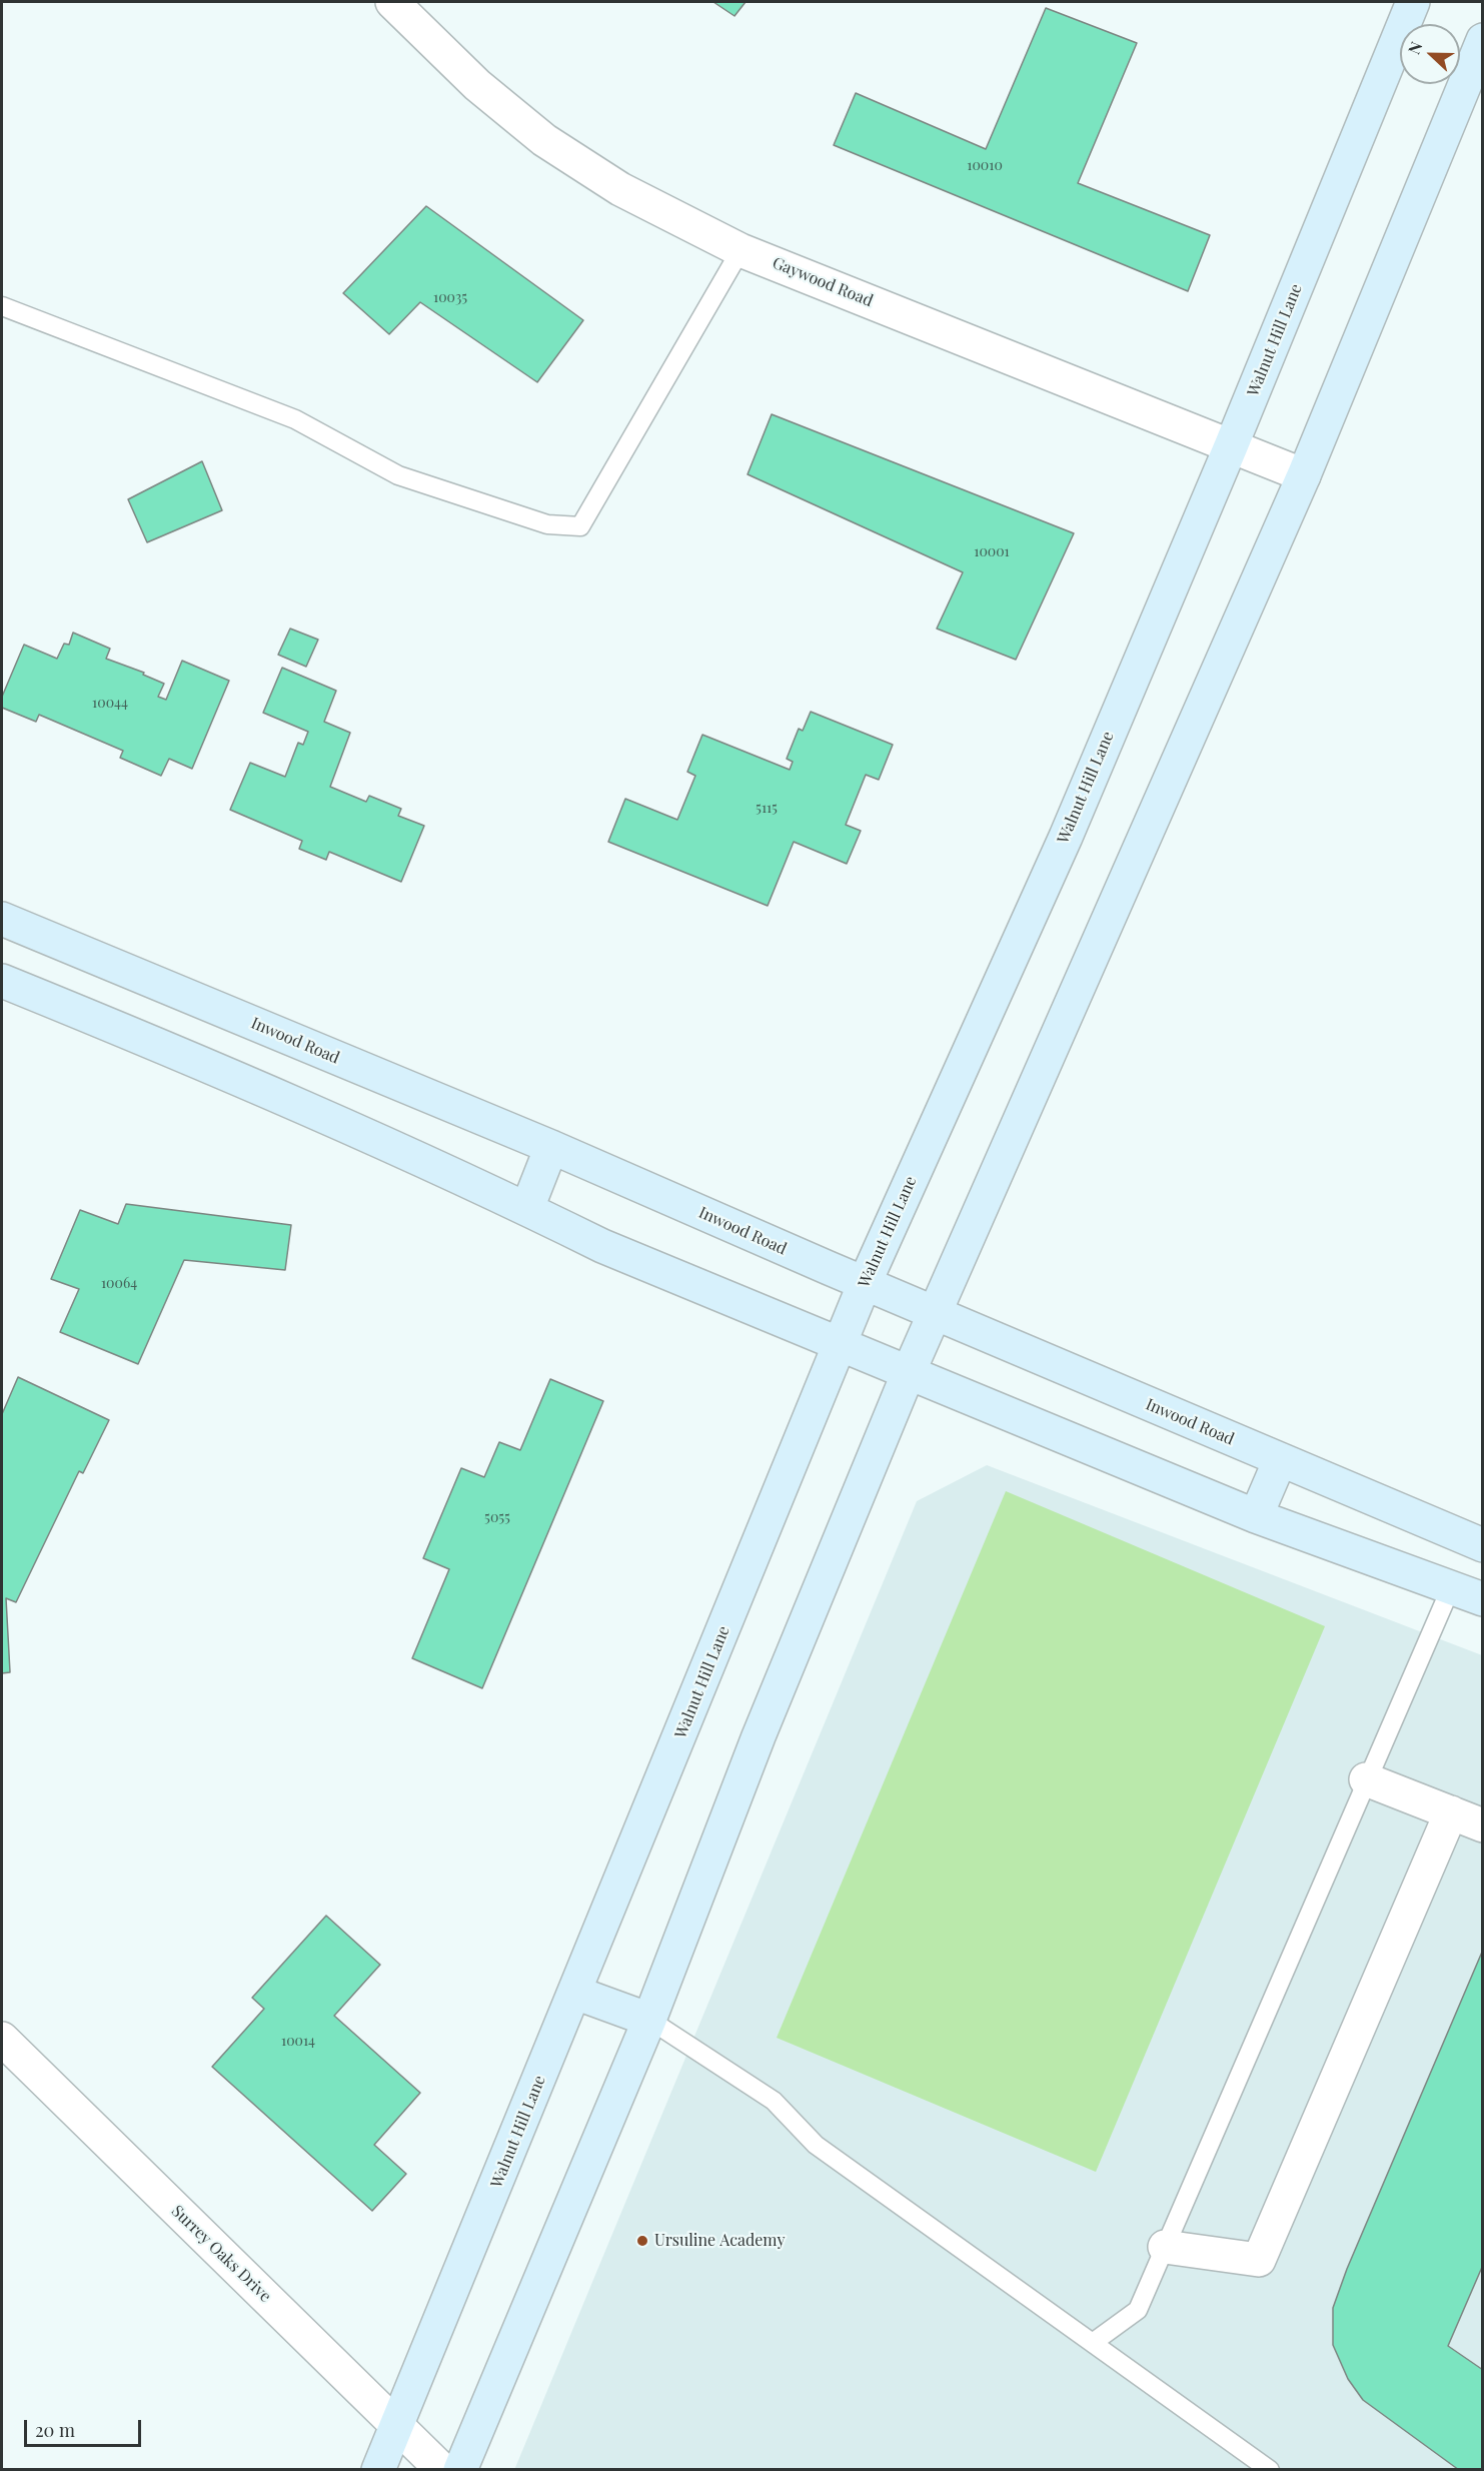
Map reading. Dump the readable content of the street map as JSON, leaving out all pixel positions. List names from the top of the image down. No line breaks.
{"streets":{"main road":["Walnut Hill Lane","Inwood Road"],"street":["Gaywood Road","Surrey Oaks Drive"]},"crossings":[["Gaywood Road","Walnut Hill Lane"],["Walnut Hill Lane","Inwood Road"],["Walnut Hill Lane","Surrey Oaks Drive"]],"places":["Ursuline Academy"],"house_numbers":["10010","10035","10001","10044","5115","10064","5055","10014"],"scale_bar":"20 m","north":"left"}
